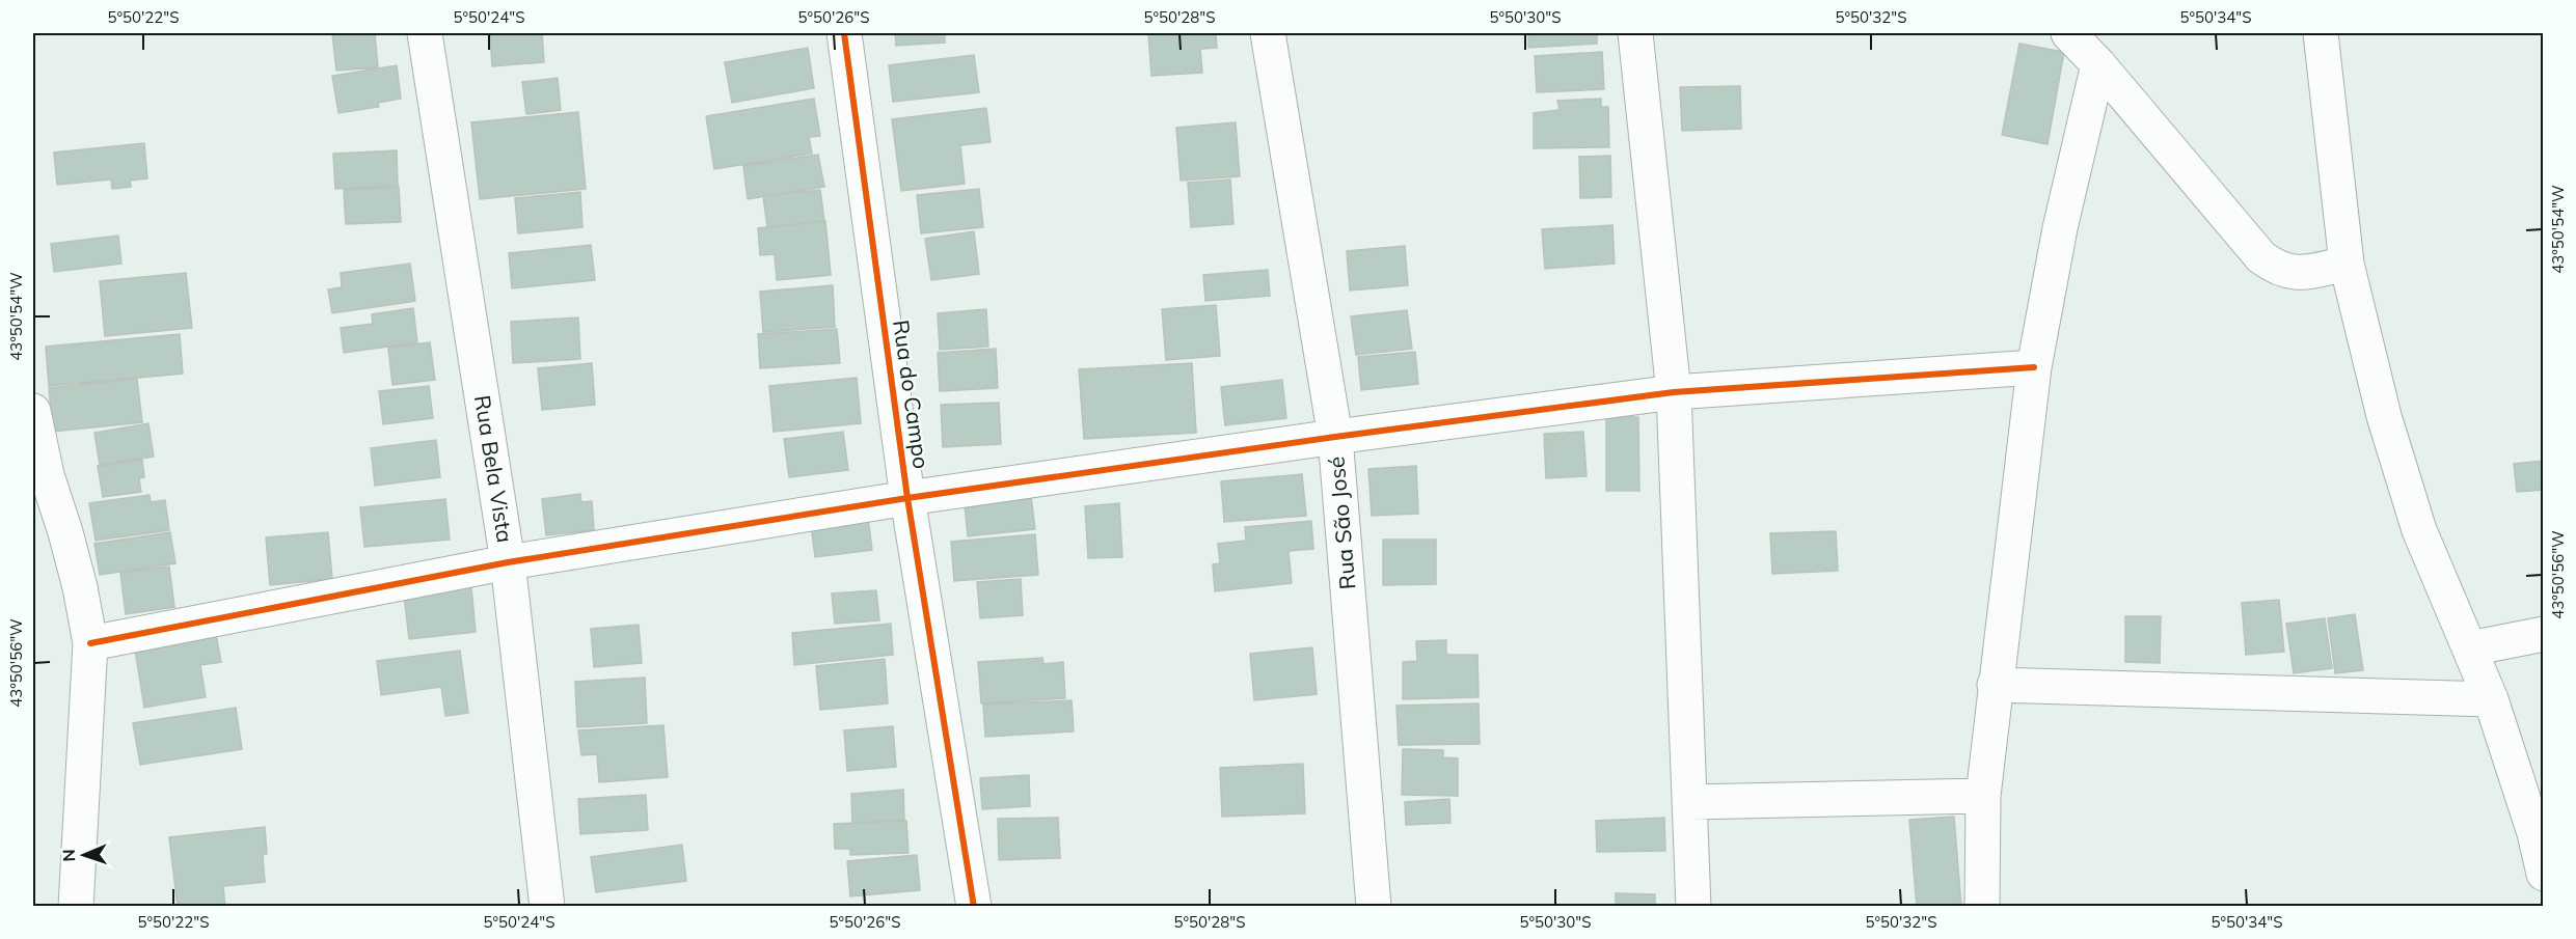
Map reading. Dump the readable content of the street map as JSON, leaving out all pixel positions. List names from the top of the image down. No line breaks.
{"streets":{"street":["Rua do Campo","Rua Bela Vista","Rua São José"]},"north":"left","coordinates":["5°50'22\"S","5°50'24\"S","5°50'26\"S","5°50'28\"S","5°50'30\"S","5°50'32\"S","5°50'34\"S","43°50'54\"W","43°50'56\"W"]}
